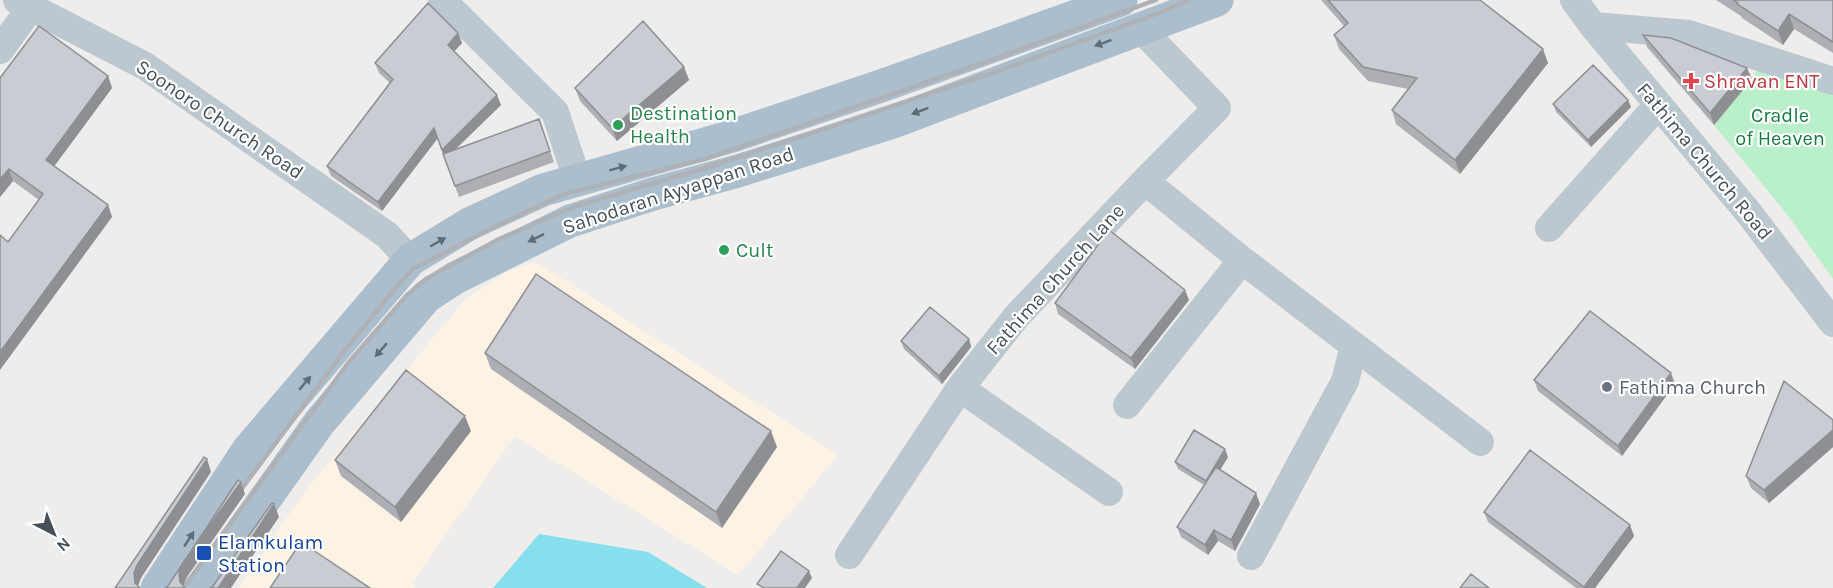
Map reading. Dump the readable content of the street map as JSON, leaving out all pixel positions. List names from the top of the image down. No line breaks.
{"streets":{"main road":["Sahodaran Ayyappan Road"],"street":["Soonoro Church Road","Fathima Church Road","Fathima Church Lane"]},"crossings":[["Soonoro Church Road","Sahodaran Ayyappan Road"],["Sahodaran Ayyappan Road","Fathima Church Lane"]],"parks":["Cradle of Heaven"],"places":{"health":["Shravan ENT"],"other":["Destination Health","Cult","Fathima Church"],"transit":["Elamkulam Station"]},"north":"bottom right"}
